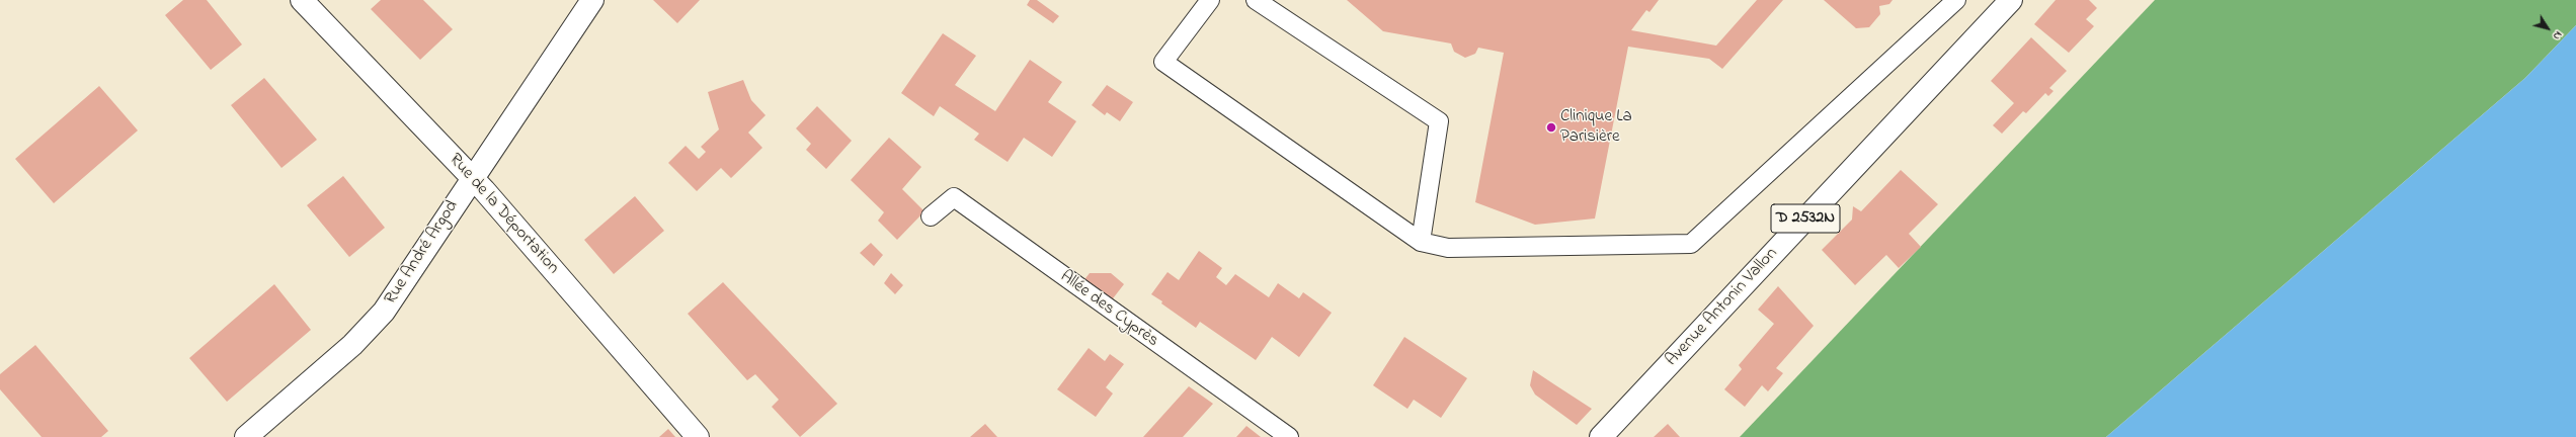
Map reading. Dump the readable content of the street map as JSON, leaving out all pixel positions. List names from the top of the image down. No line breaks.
{"streets":{"street":["Rue de la Déportation","D 2532N","Rue André Argod","Avenue Antonin Vallon"],"lane":["Allée des Cyprès"]},"crossings":[["Rue de la Déportation","Rue André Argod"]],"places":["Clinique La Parisière"],"north":"bottom right"}
